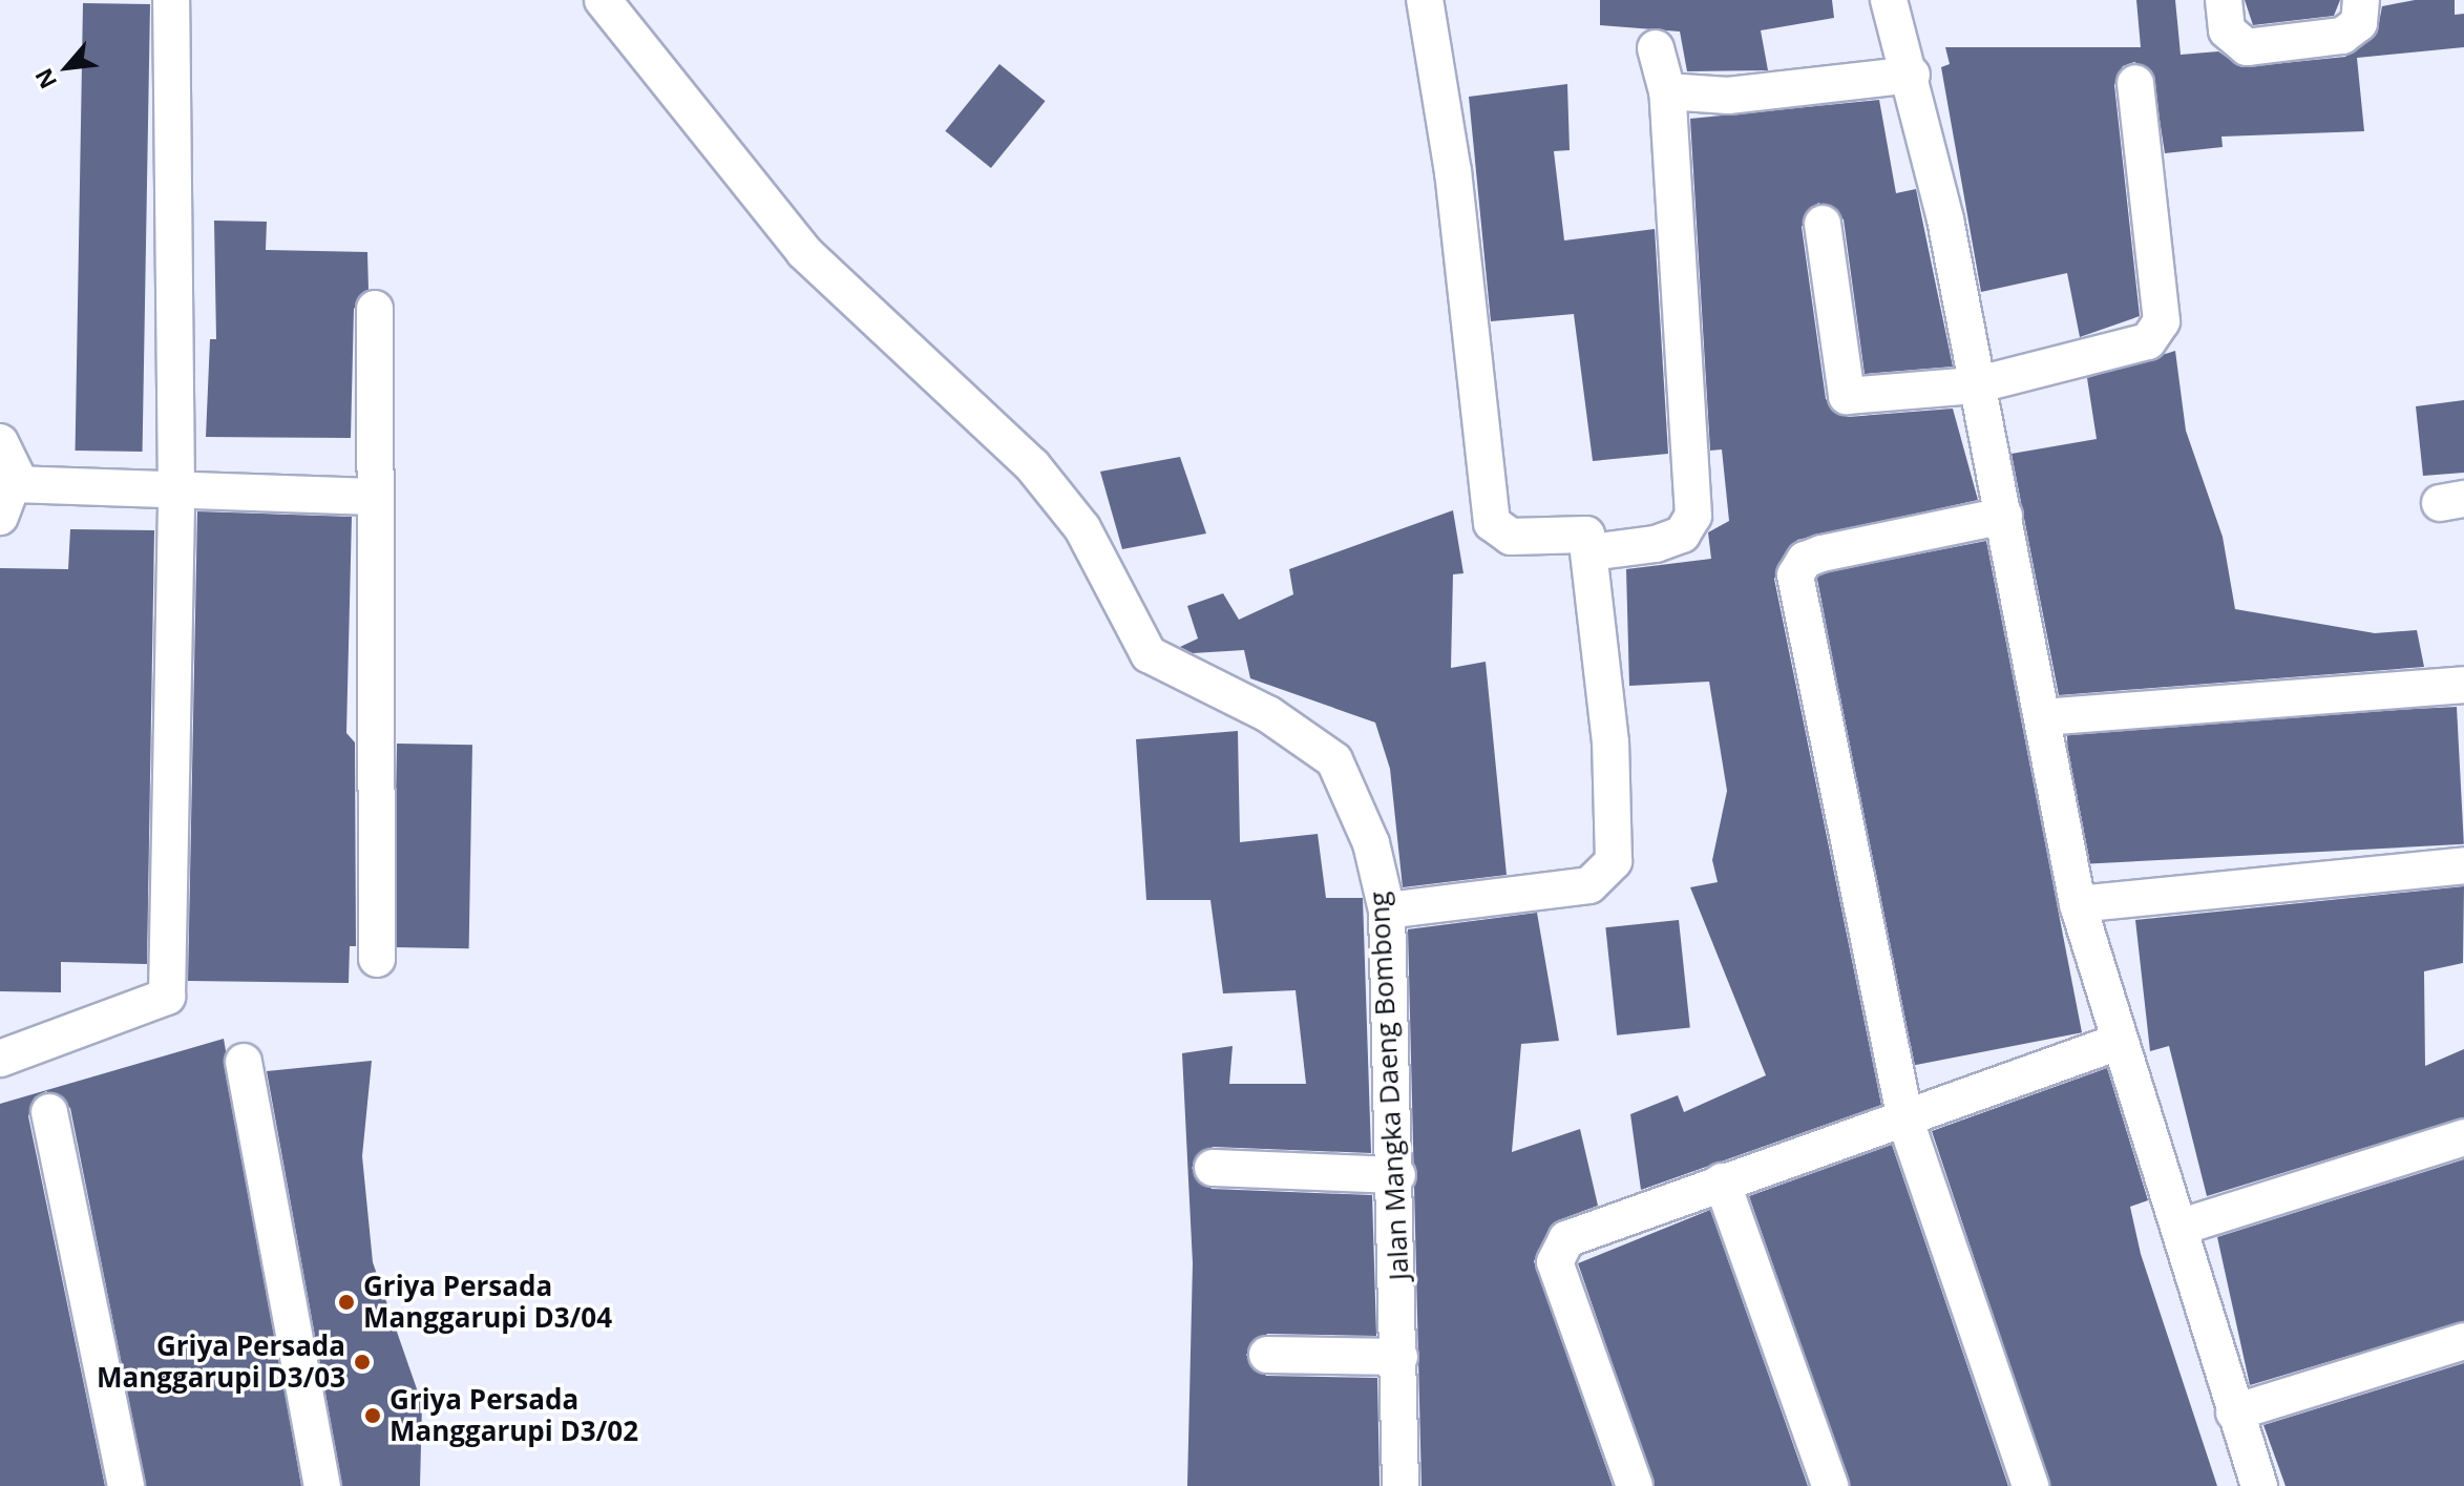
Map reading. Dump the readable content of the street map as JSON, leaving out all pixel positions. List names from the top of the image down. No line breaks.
{"streets":{"street":["Jalan Mangka Daeng Bombong"]},"places":["Griya Persada Manggarupi D3/04","Griya Persada Manggarupi D3/03","Griya Persada Manggarupi D3/02"],"north":"bottom left"}
